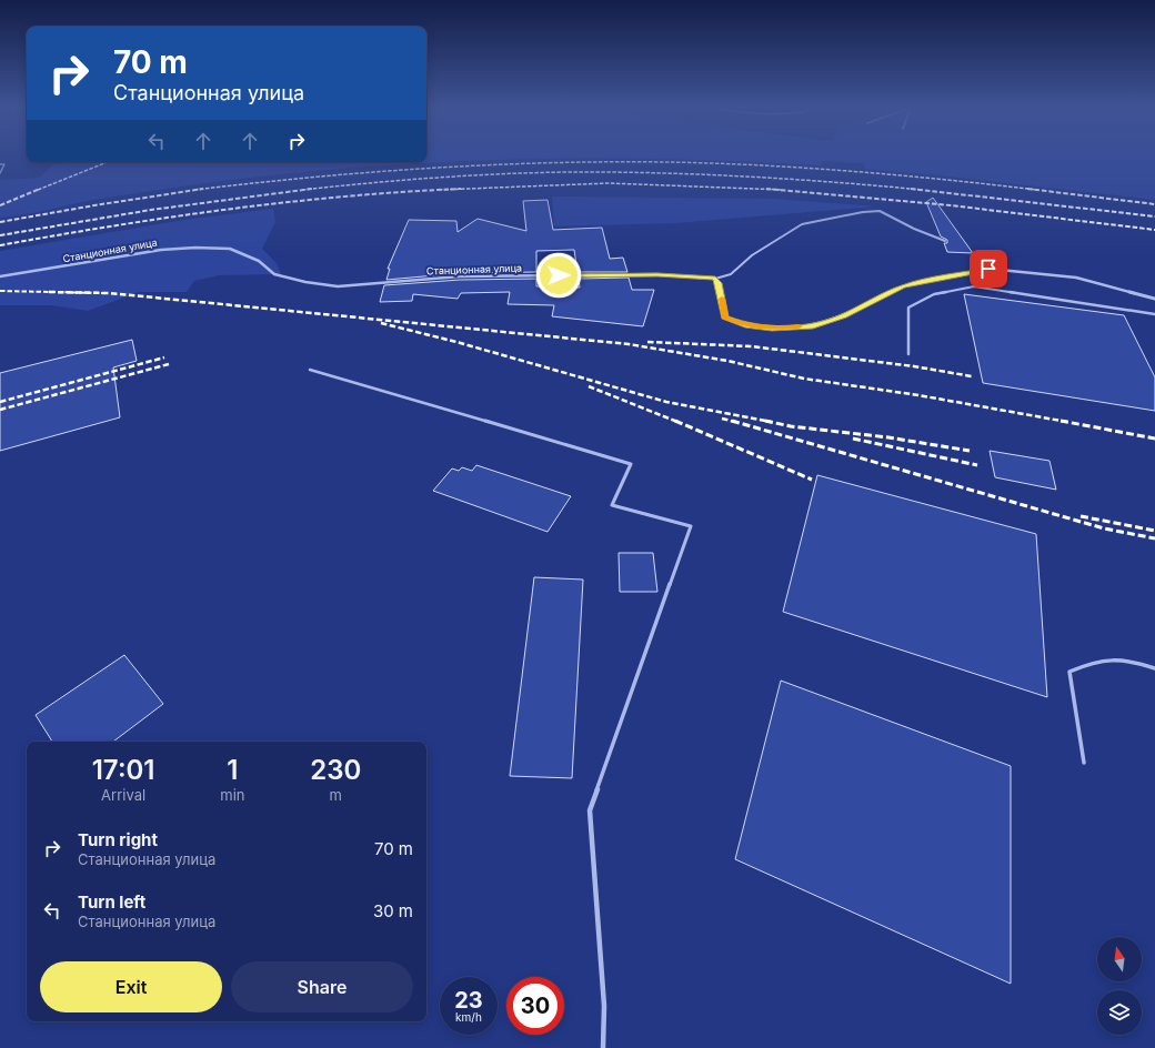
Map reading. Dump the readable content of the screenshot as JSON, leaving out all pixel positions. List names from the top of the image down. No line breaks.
{"streets":{"street":["Станционная улица"]},"north":"top","page":{"turn":["70 m","Станционная улица"],"eta":["17:01","Arrival","1","min","230","m"],"list":[{"name":"Turn right","note":"Станционная улица","value":"70 m"},{"name":"Turn left","note":"Станционная улица","value":"30 m"}],"buttons":["Exit","Share"],"speed":"23 km/h","limit":"30"}}
